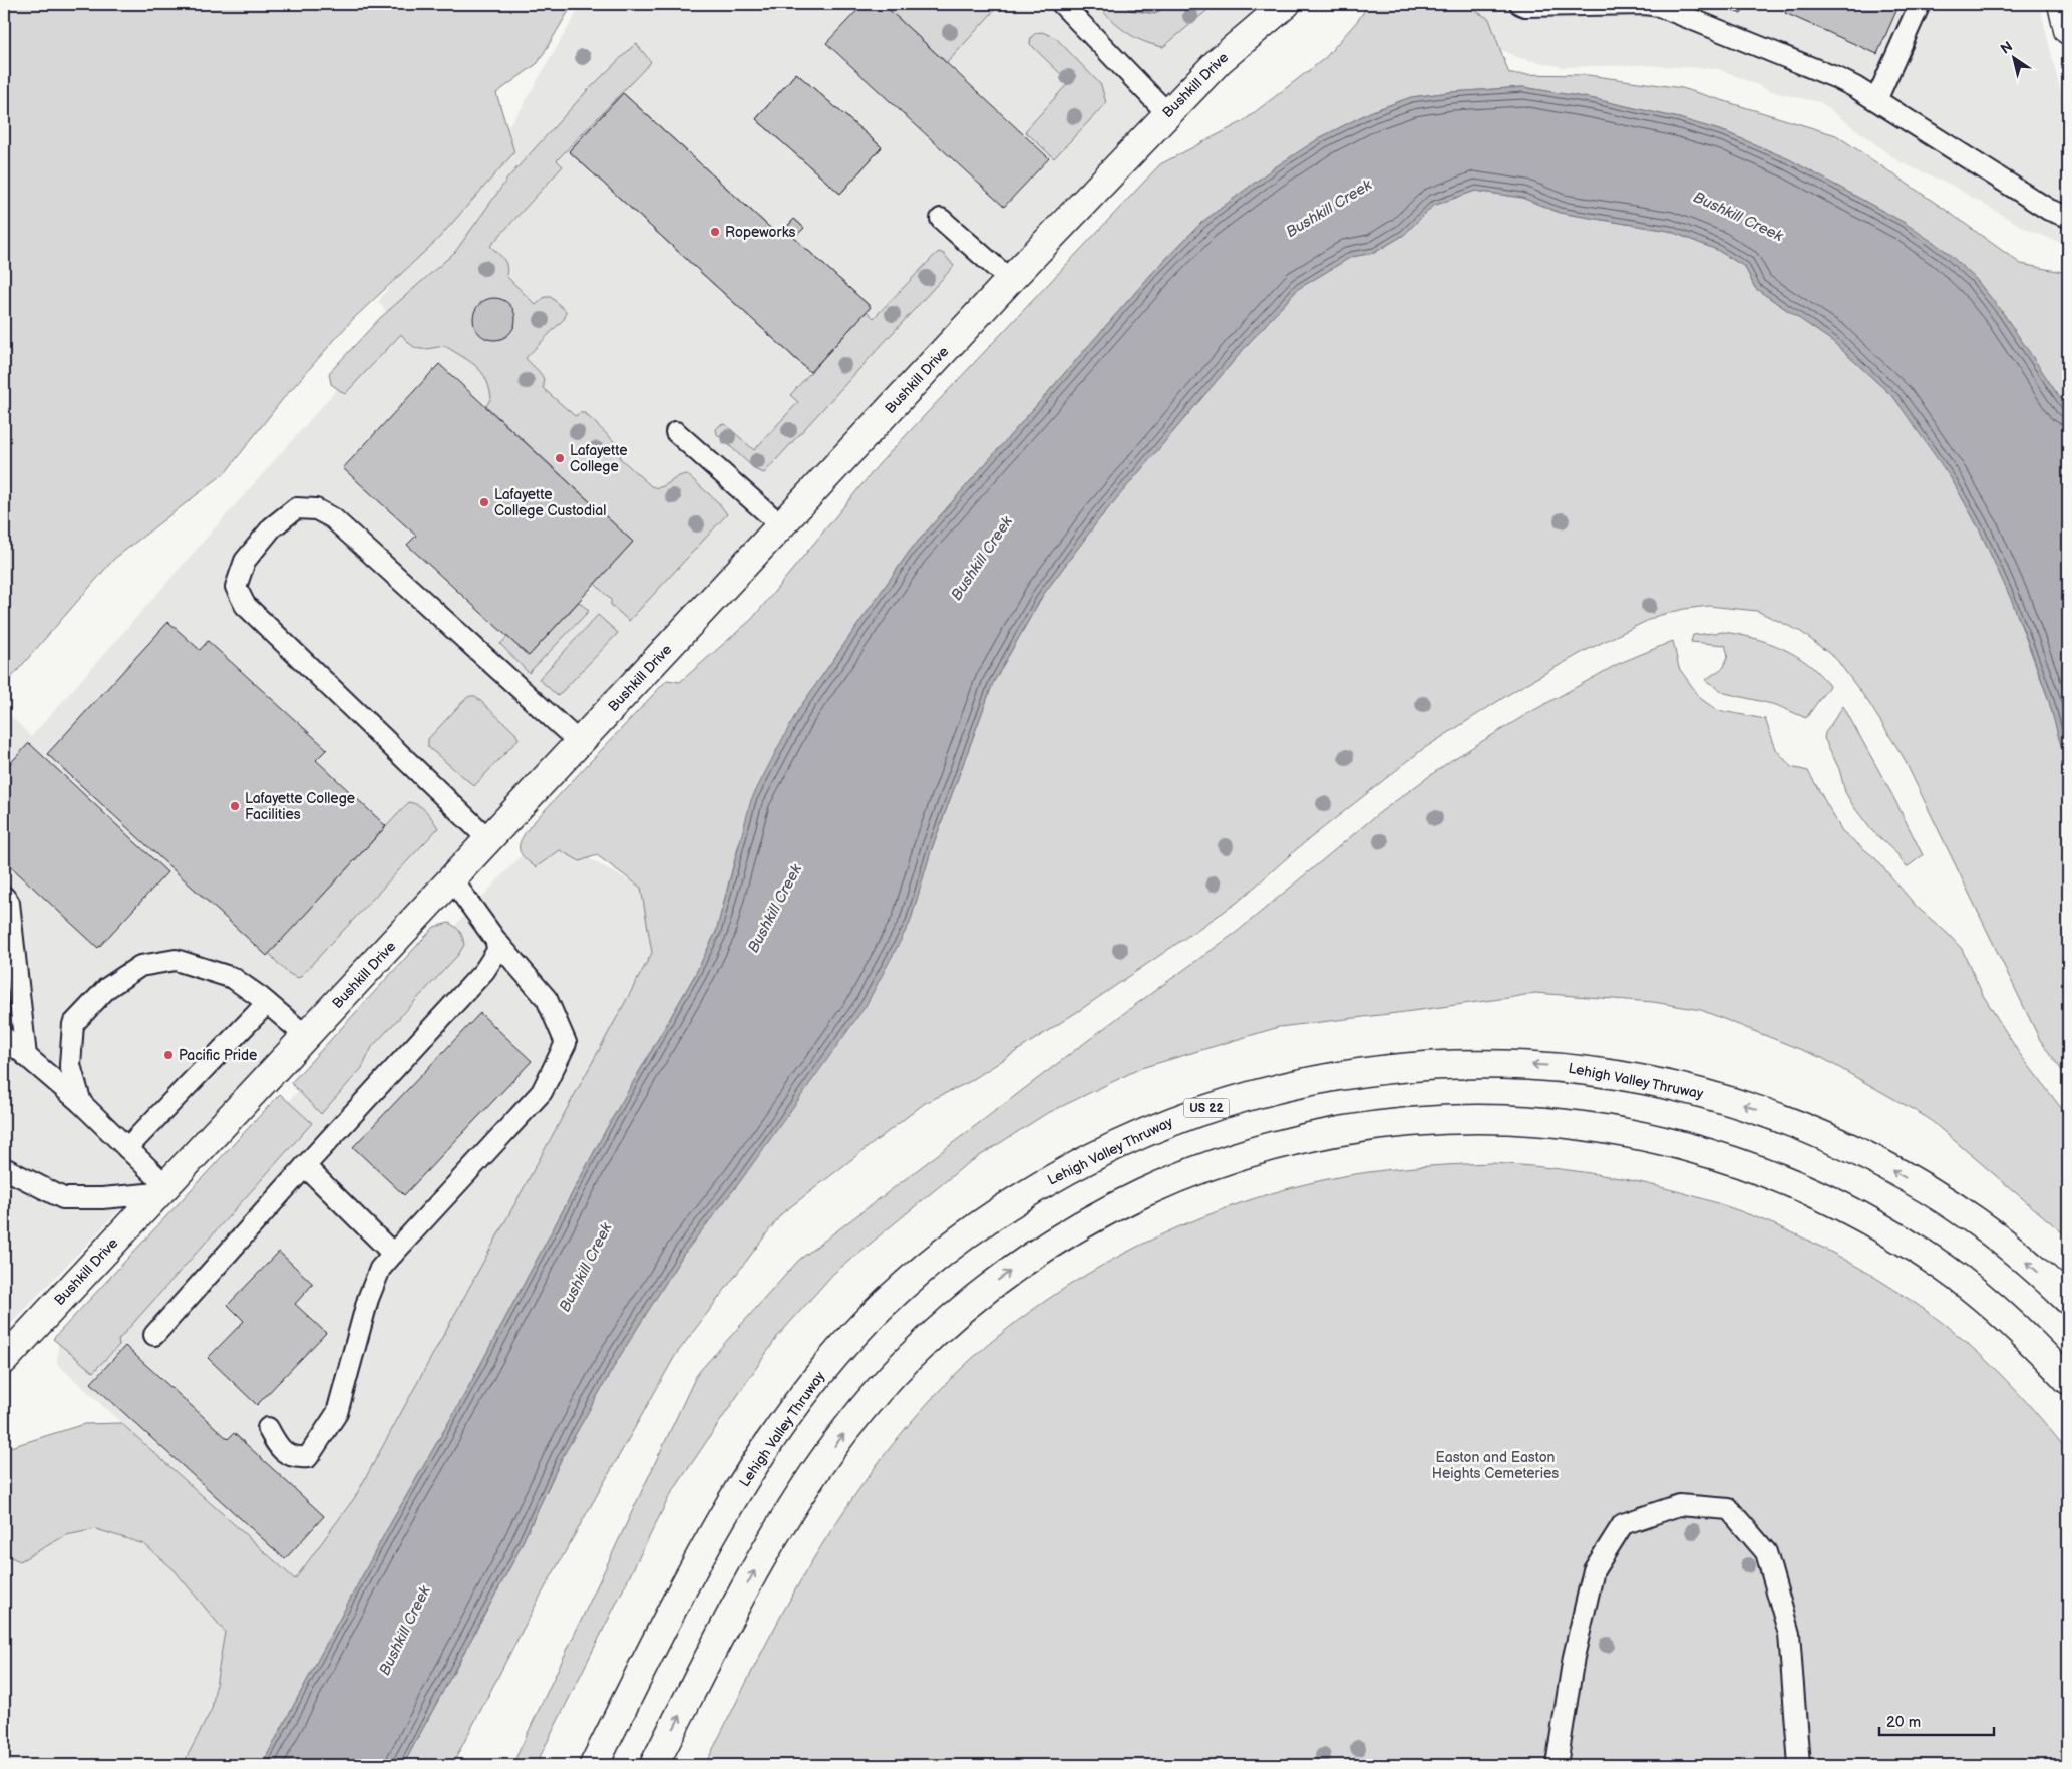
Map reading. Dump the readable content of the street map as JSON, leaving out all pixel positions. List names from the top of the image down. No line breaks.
{"streets":{"main road":["Bushkill Drive","Lehigh Valley Thruway","US 22"]},"one_way":["Lehigh Valley Thruway"],"water":["Bushkill Creek"],"parks":["Easton and Easton Heights Cemeteries"],"places":["Ropeworks","Lafayette College","Lafayette College Custodial","Lafayette College Facilities","Pacific Pride"],"scale_bar":"20 m","north":"top left"}
